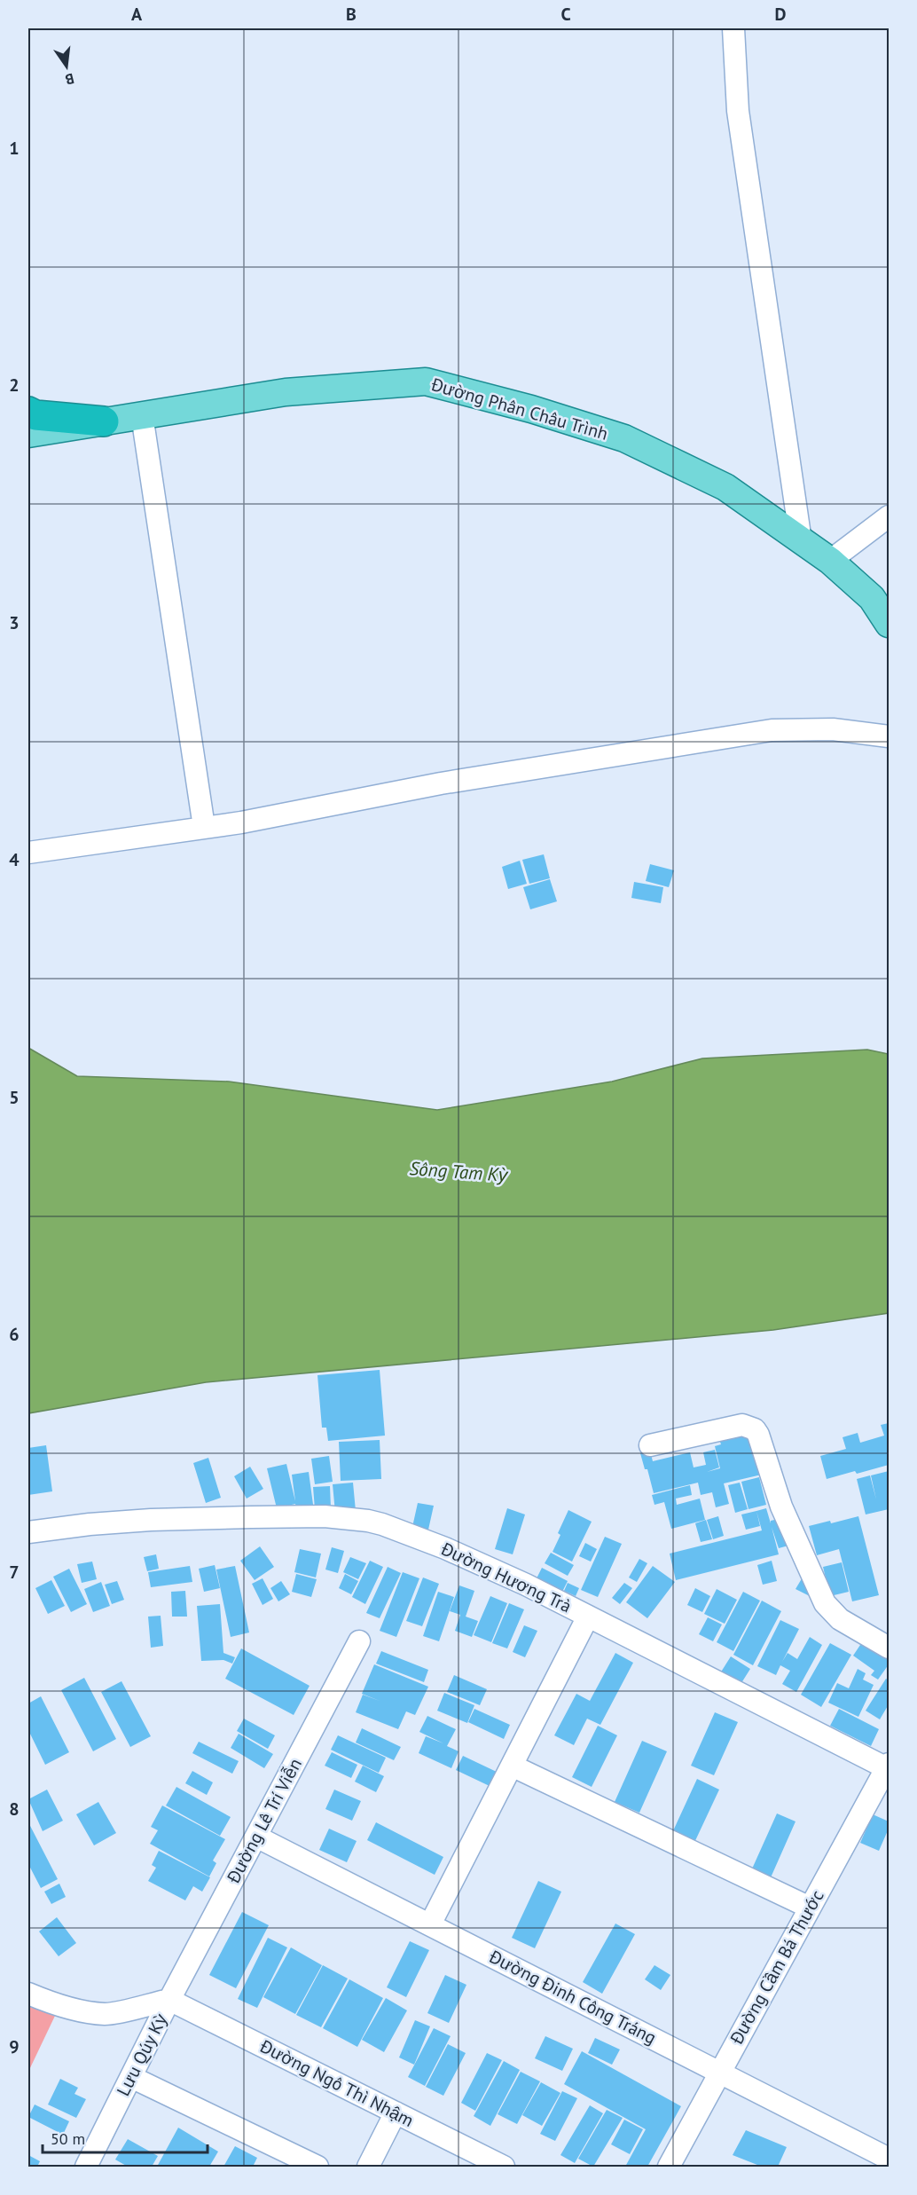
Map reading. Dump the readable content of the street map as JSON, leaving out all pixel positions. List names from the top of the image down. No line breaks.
{"streets":{"main road":["Đường Phân Châu Trình"],"street":["Đường Hương Trà","Đường Lê Trí Viễn","Đường Cầm Bá Thước","Đường Đinh Công Tráng","Lưu Qúy Kỳ","Đường Ngô Thì Nhậm"]},"crossings":[["Đường Hương Trà","Đường Cầm Bá Thước"],["Đường Lê Trí Viễn","Đường Đinh Công Tráng"],["Đường Lê Trí Viễn","Lưu Qúy Kỳ"],["Đường Lê Trí Viễn","Đường Ngô Thì Nhậm"],["Đường Cầm Bá Thước","Đường Đinh Công Tráng"],["Lưu Qúy Kỳ","Đường Ngô Thì Nhậm"]],"water":["Sông Tam Kỳ"],"scale_bar":"50 m","north":"bottom","grid":{"columns":["A","B","C","D"],"rows":["1","2","3","4","5","6","7","8","9"]}}
